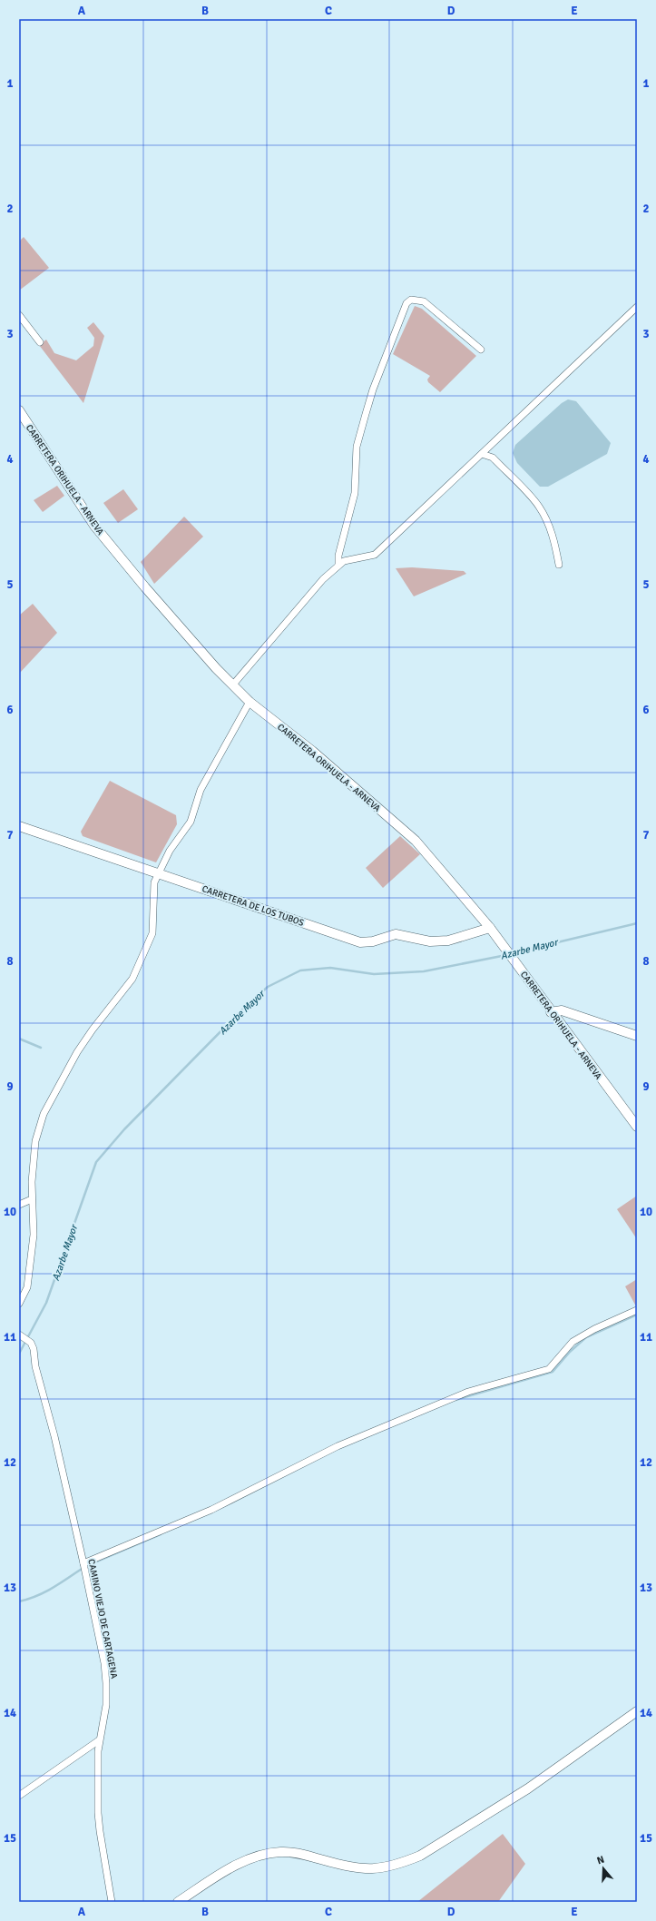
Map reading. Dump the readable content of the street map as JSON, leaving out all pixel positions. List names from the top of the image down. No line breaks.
{"streets":{"main road":["CARRETERA ORIHUELA - ARNEVA","CARRETERA DE LOS TUBOS"],"street":["CAMINO VIEJO DE CARTAGENA"]},"crossings":[["CARRETERA ORIHUELA - ARNEVA","CARRETERA DE LOS TUBOS"]],"water":["Azarbe Mayor"],"north":"top","grid":{"columns":["A","B","C","D","E"],"rows":["1","2","3","4","5","6","7","8","9","10","11","12","13","14","15"]}}
